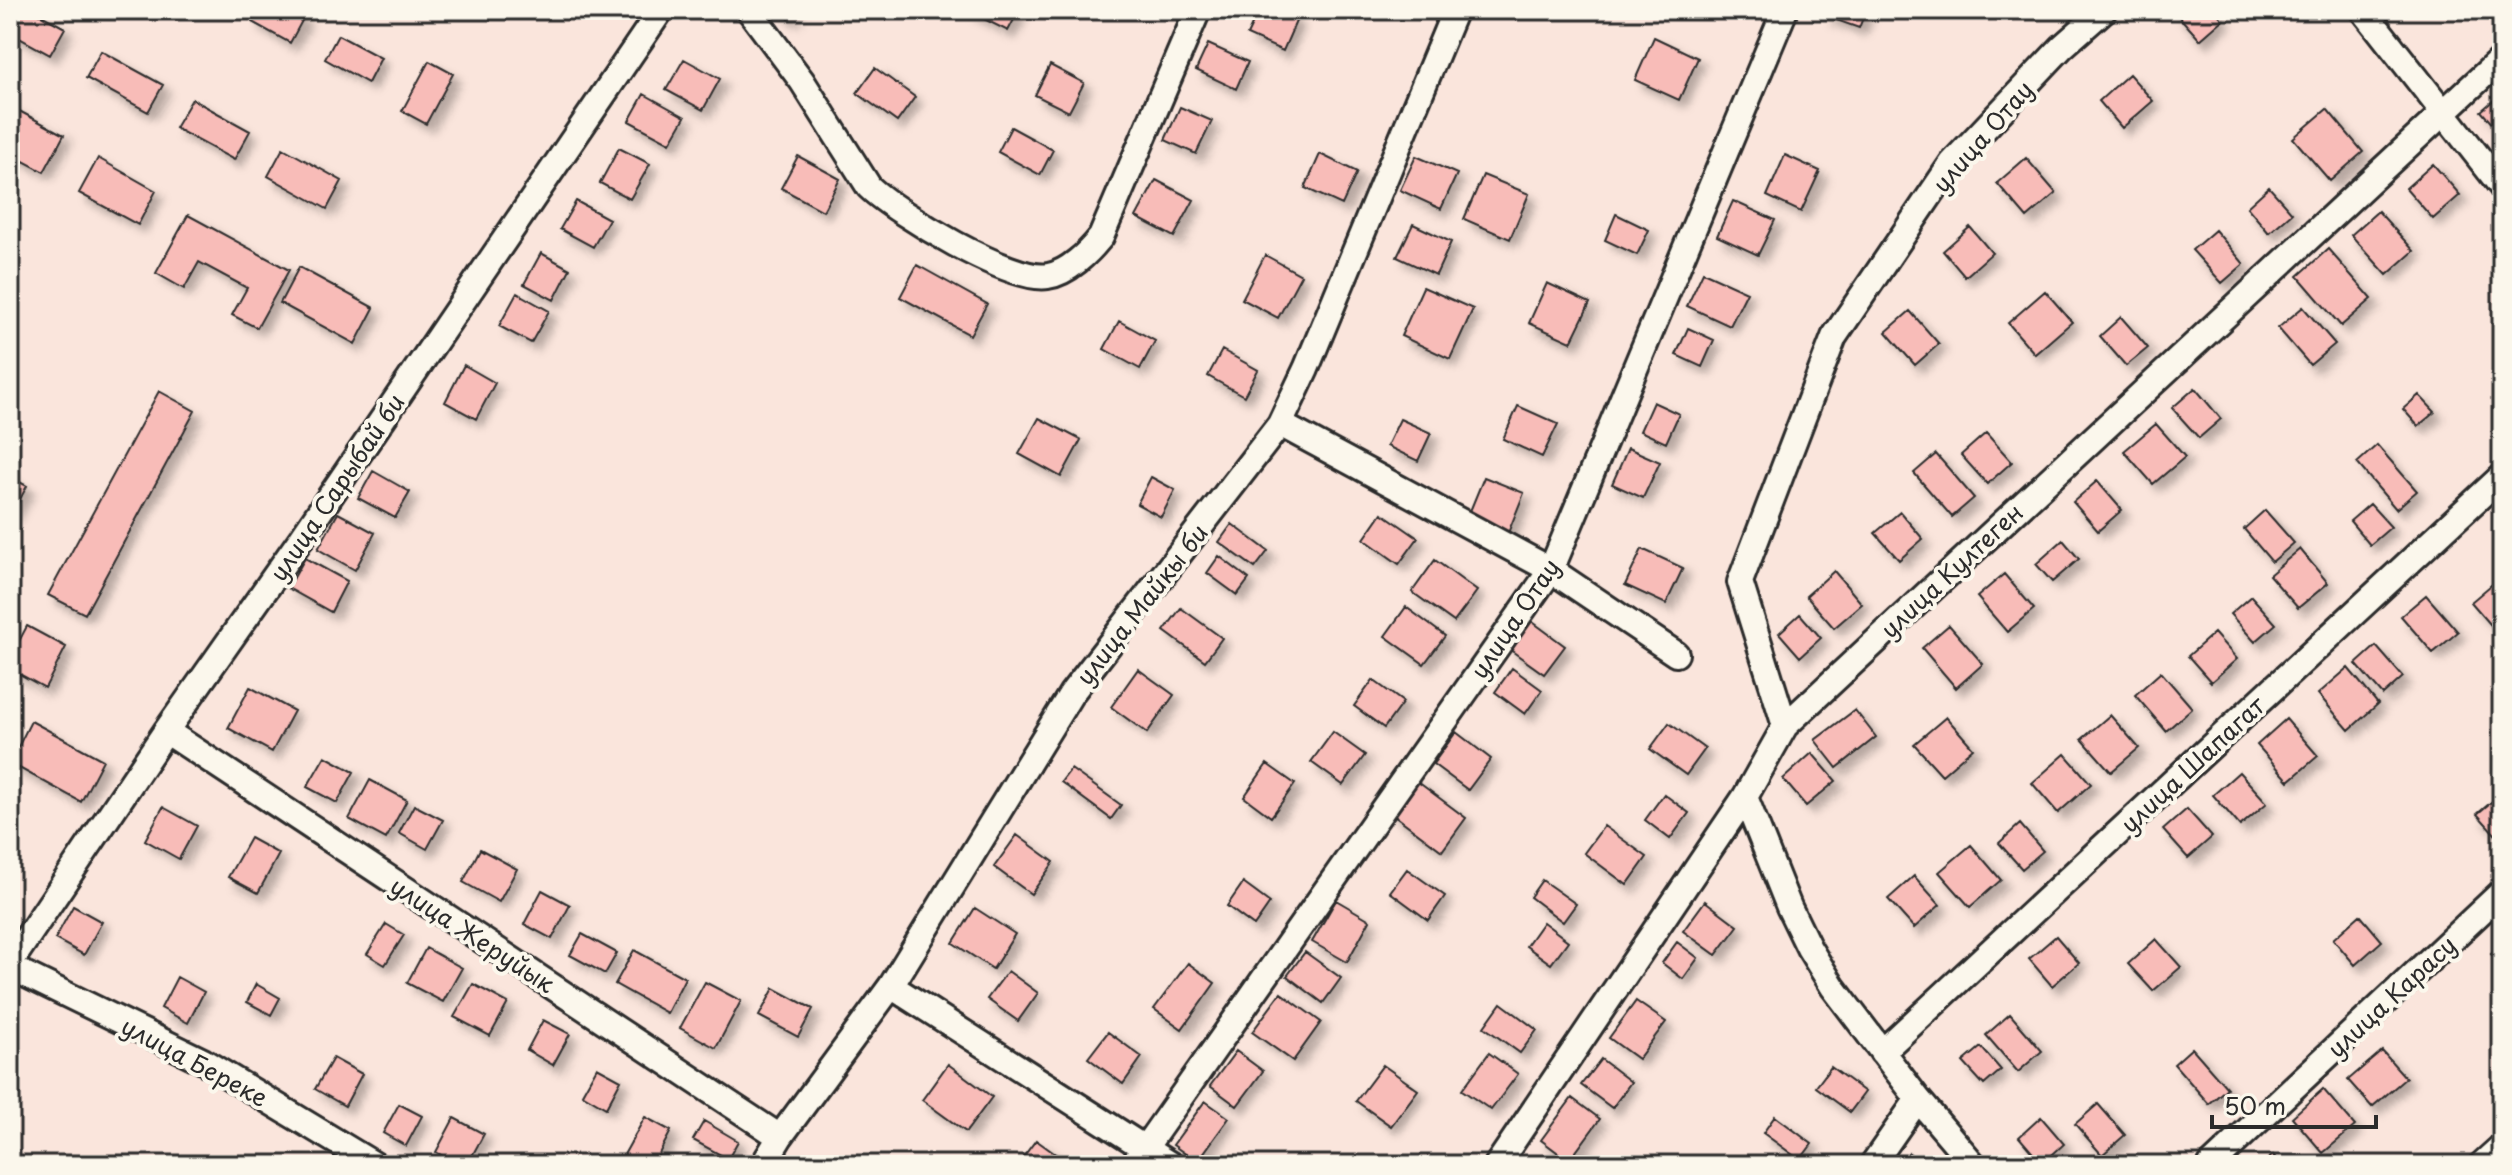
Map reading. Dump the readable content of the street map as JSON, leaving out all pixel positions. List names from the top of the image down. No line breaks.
{"streets":{"street":["улица Отау","улица Сарыбай би","улица Култеген","улица Майкы би","улица Шапагат","улица Жеруйык","улица Карасу","улица Береке"]},"crossings":[["улица Отау","улица Култеген"],["улица Сарыбай би","улица Жеруйык"],["улица Сарыбай би","улица Береке"],["улица Майкы би","улица Жеруйык"]],"scale_bar":"50 m"}
